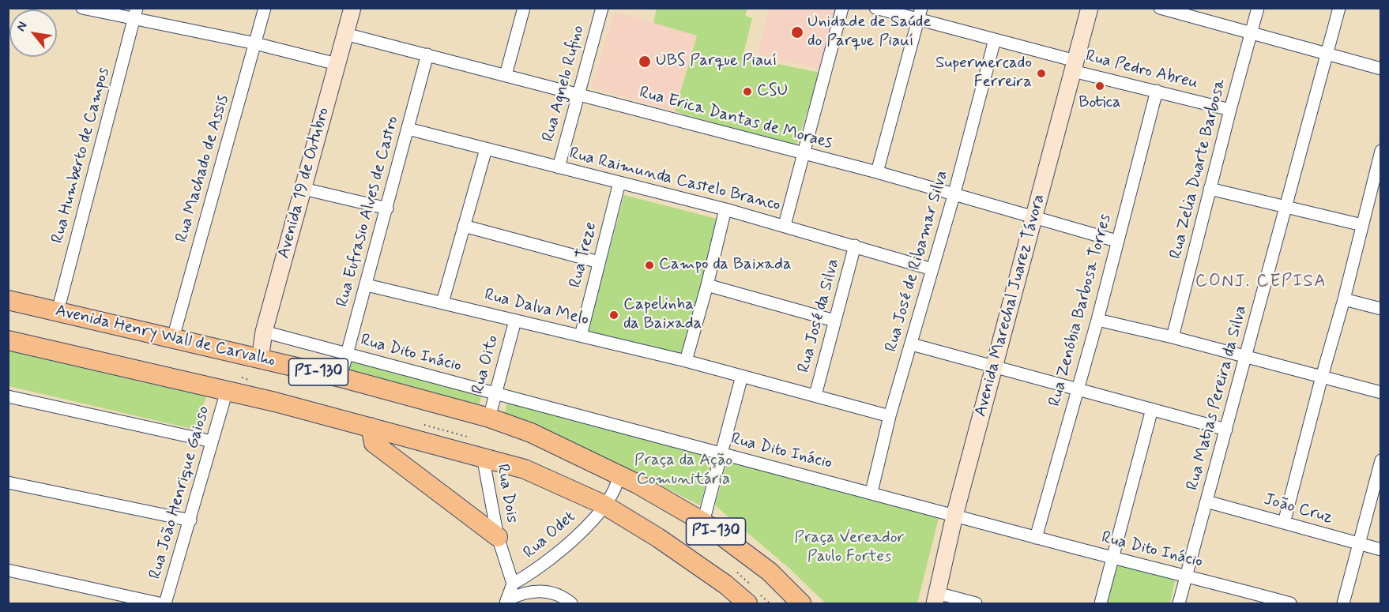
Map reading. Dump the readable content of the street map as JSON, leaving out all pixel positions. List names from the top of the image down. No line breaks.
{"streets":{"main road":["Avenida Henry Wall de Carvalho","PI-130"],"street":["Rua Pedro Abreu","Rua Agnelo Rufino","Rua Erica Dantas de Moraes","Rua Humberto de Campos","Rua Machado de Assis","Rua Zelia Duarte Barbosa","Rua Raimunda Castelo Branco","Avenida 19 de Outubro","Rua Eufrasio Alves de Castro","Rua Treze","Rua José de Ribamar Silva","Avenida Marechal Juarez Távora","Rua Dalva Melo","Rua Zenóbia Barbosa Torres","Rua José da Silva","Rua Dito Inácio","Rua Oito","Rua Matias Pereira da Silva","Rua João Henrique Gaioso","Rua Dois","João Cruz","Rua Odet"]},"crossings":[["Rua Pedro Abreu","Rua Zelia Duarte Barbosa"],["Rua Pedro Abreu","Rua José de Ribamar Silva"],["Rua Pedro Abreu","Avenida Marechal Juarez Távora"],["Rua Pedro Abreu","Rua Zenóbia Barbosa Torres"],["Rua Agnelo Rufino","Rua Erica Dantas de Moraes"],["Rua Agnelo Rufino","Rua Raimunda Castelo Branco"],["Rua Erica Dantas de Moraes","Avenida 19 de Outubro"],["Rua Erica Dantas de Moraes","Rua Eufrasio Alves de Castro"],["Rua Erica Dantas de Moraes","Rua José de Ribamar Silva"],["Rua Erica Dantas de Moraes","Avenida Marechal Juarez Távora"],["Rua Erica Dantas de Moraes","Rua Zenóbia Barbosa Torres"],["Rua Humberto de Campos","Avenida Henry Wall de Carvalho"],["Rua Machado de Assis","Avenida Henry Wall de Carvalho"],["Rua Raimunda Castelo Branco","Rua Eufrasio Alves de Castro"],["Rua Raimunda Castelo Branco","Rua Treze"],["Rua Raimunda Castelo Branco","Rua José de Ribamar Silva"],["Rua Raimunda Castelo Branco","Rua José da Silva"],["Avenida 19 de Outubro","Avenida Henry Wall de Carvalho"],["Avenida 19 de Outubro","Rua Dito Inácio"],["Rua Eufrasio Alves de Castro","Rua Dalva Melo"],["Rua Eufrasio Alves de Castro","Avenida Henry Wall de Carvalho"],["Rua Eufrasio Alves de Castro","Rua Dito Inácio"],["Rua Treze","Rua Dalva Melo"],["Rua José de Ribamar Silva","Rua Dalva Melo"],["Rua José de Ribamar Silva","Rua Dito Inácio"],["Avenida Marechal Juarez Távora","Rua Dito Inácio"],["Rua Dalva Melo","Rua José da Silva"],["Rua Dalva Melo","Rua Oito"],["Rua Zenóbia Barbosa Torres","Rua Dito Inácio"],["Avenida Henry Wall de Carvalho","Rua Oito"],["Avenida Henry Wall de Carvalho","Rua Odet"],["Rua Dito Inácio","Rua Oito"],["Rua Dito Inácio","Rua Matias Pereira da Silva"],["PI-130","Rua João Henrique Gaioso"],["PI-130","Rua Dois"],["PI-130","Rua Odet"],["Rua Matias Pereira da Silva","João Cruz"],["Rua Dois","Rua Odet"]],"districts":["CONJ. CEPISA"],"parks":["Praça da Ação Comunitária","Praça Vereador Paulo Fortes"],"places":["Unidade de Saúde do Parque Piauí","UBS Parque Piauí","Supermercado Ferreira","Botica","CSU","Campo da Baixada","Capelinha da Baixada"],"north":"top left"}
